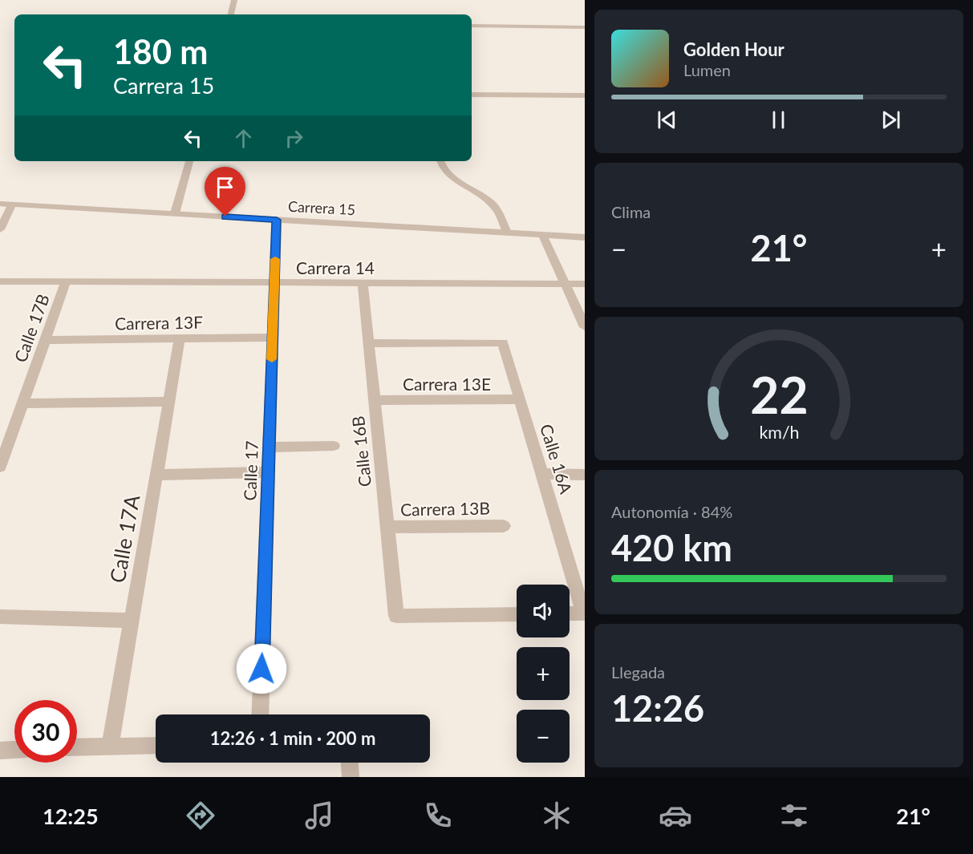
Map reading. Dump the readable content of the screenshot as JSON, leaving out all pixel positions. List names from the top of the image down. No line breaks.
{"streets":{"street":["Carrera 15","Carrera 14","Carrera 13F","Calle 17B","Carrera 13E","Calle 16B","Calle 16A","Calle 17","Carrera 13B","Calle 17A"]},"crossings":[["Carrera 15","Calle 17"],["Carrera 14","Calle 17B"],["Carrera 14","Calle 16B"],["Carrera 14","Calle 17"],["Carrera 13F","Calle 17B"],["Carrera 13F","Calle 17"],["Carrera 13F","Calle 17A"],["Carrera 13E","Calle 16B"],["Carrera 13E","Calle 16A"],["Calle 16B","Calle 16A"],["Calle 16B","Carrera 13B"]],"page":{"turn":["180 m","Carrera 15"],"song":["Golden Hour","Lumen"],"tile":["Clima",["Autonomía · 84%","420 km"],["Llegada","12:26"]],"heat":["−","21°","+"],"map_buttons":["+","−"],"limit":"30","trip":"12:26 · 1 min · 200 m","tabs":["12:25","21°"],"gauge":["22","km/h"]}}
